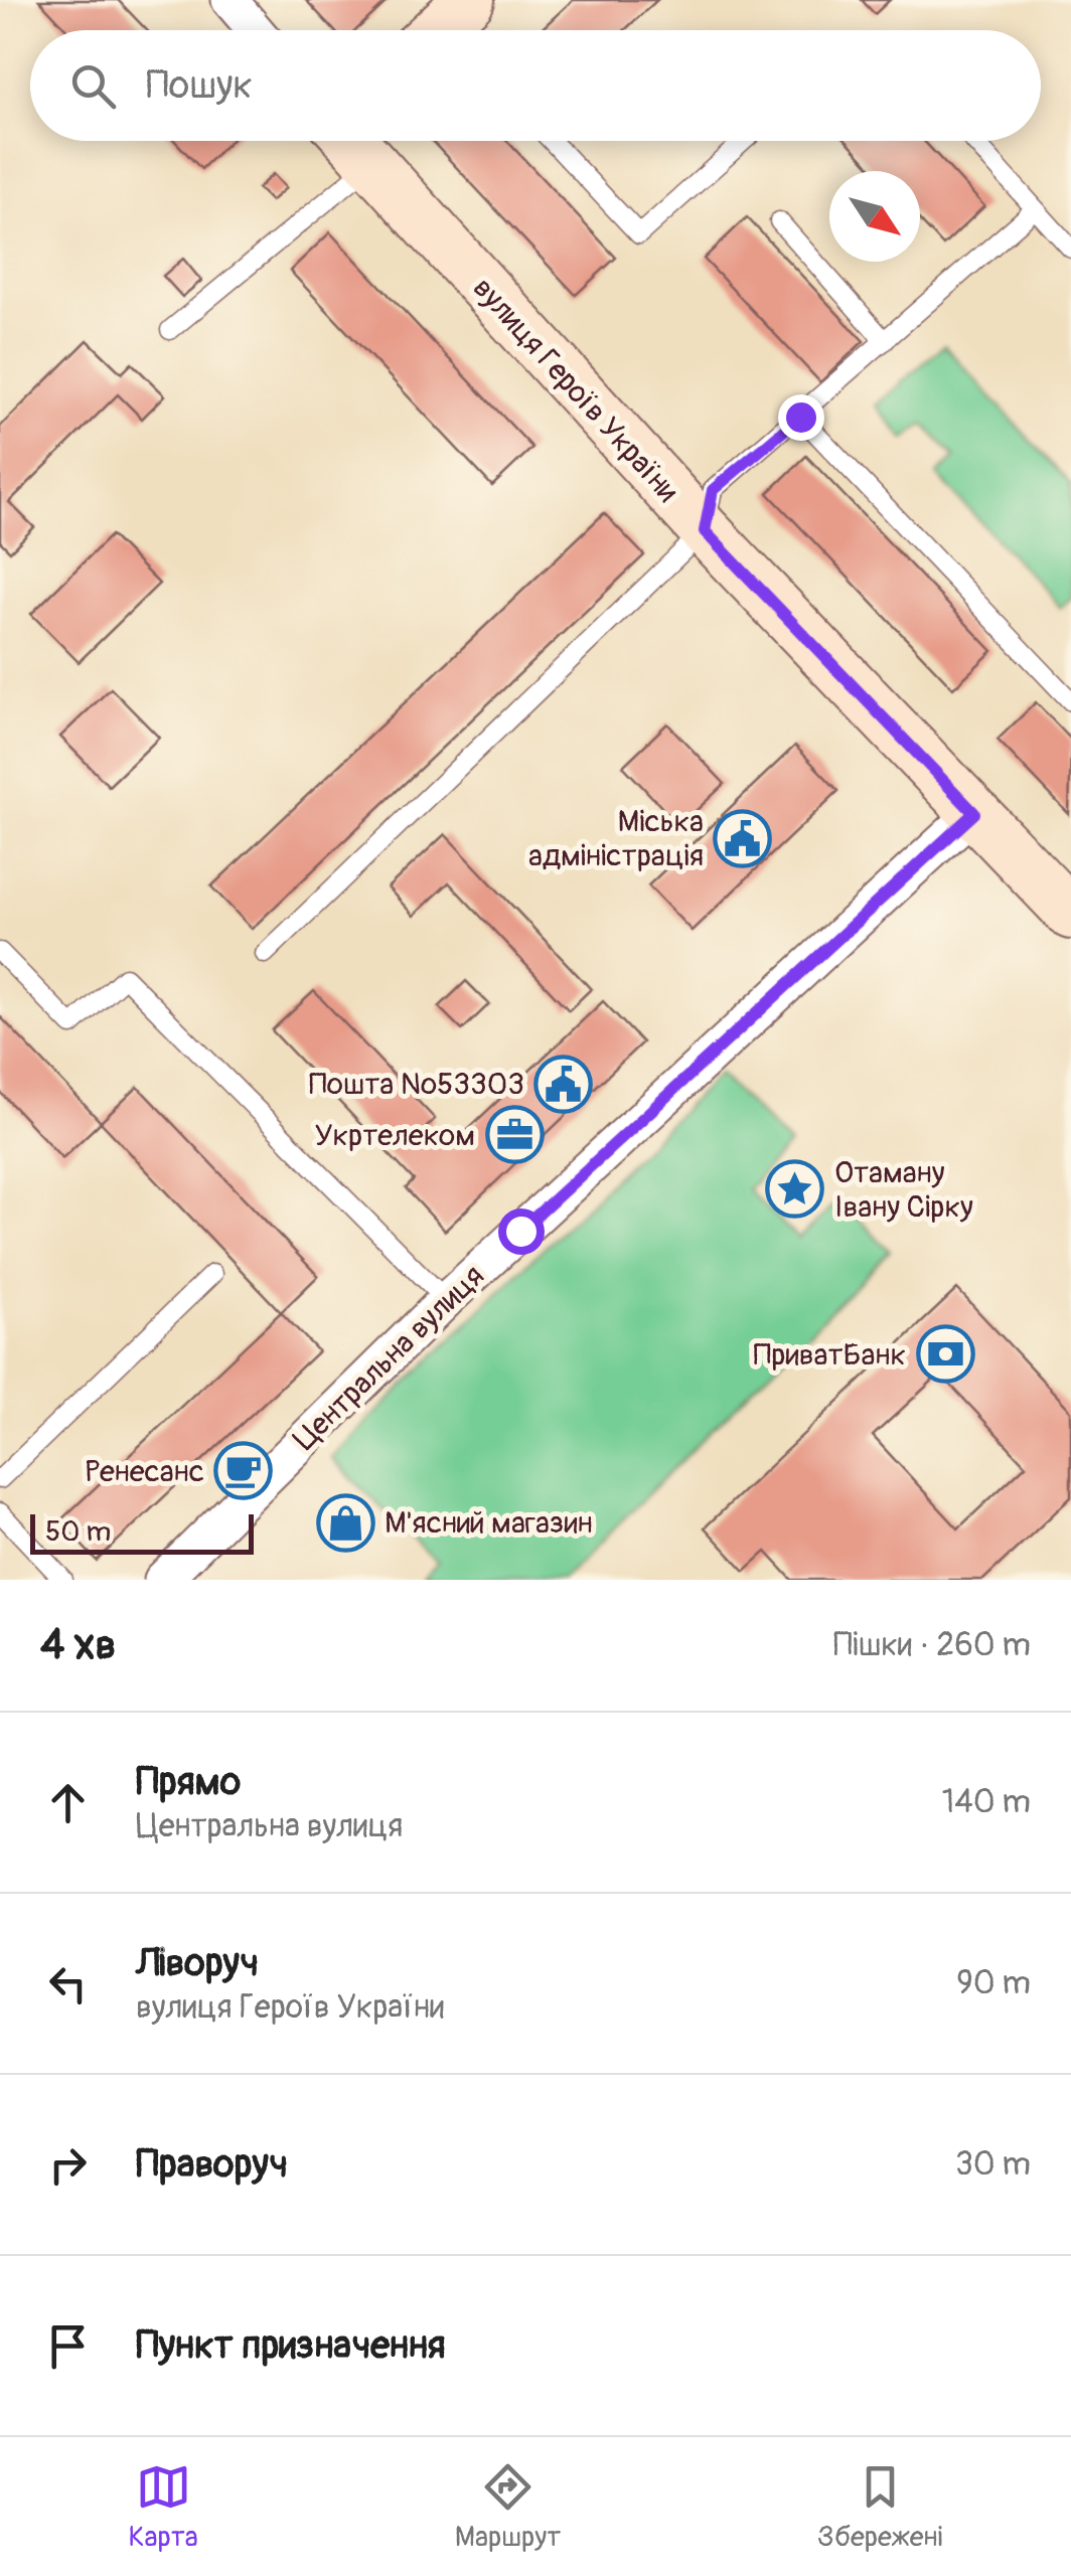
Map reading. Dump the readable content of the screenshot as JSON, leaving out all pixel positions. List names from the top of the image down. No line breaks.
{"streets":{"street":["вулиця Героїв України","Центральна вулиця"]},"crossings":[["вулиця Героїв України","Центральна вулиця"]],"places":{"public building":["Мiська адмiнicтрацiя","Пошта №53303"],"office":["Укртелеком"],"place":["Отаману Iвану Сiрку"],"bank":["ПриватБанк"],"cafe":["Ренесанс"],"shop":["М'ясний магазин"]},"scale_bar":"50 m","north":"bottom right","page":{"search":"Пошук","scale":"50 m","heading":["4 хв","Пішки · 260 m"],"list":[["Прямо","Центральна вулиця","140 m"],["Ліворуч","вулиця Героїв України","90 m"],["Праворуч","30 m"],"Пункт призначення"],"nav":["Карта","Маршрут","Збережені"]}}
